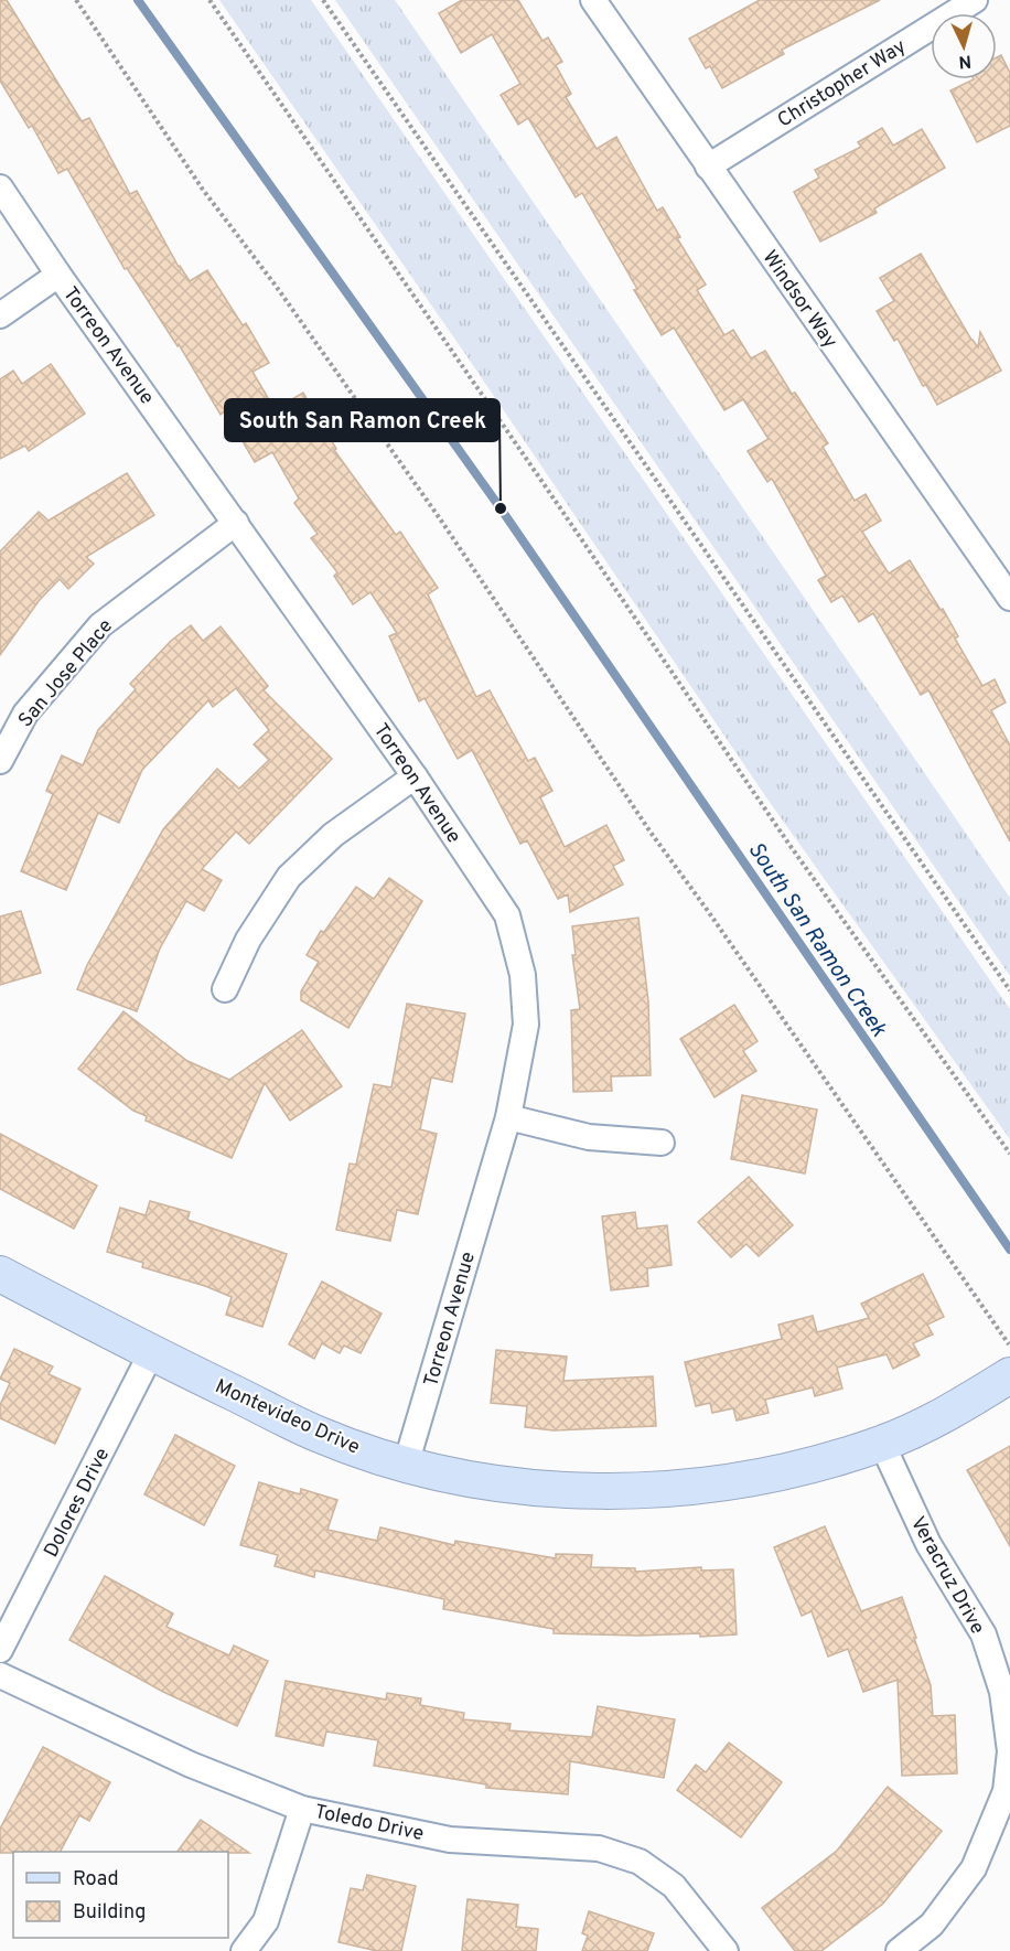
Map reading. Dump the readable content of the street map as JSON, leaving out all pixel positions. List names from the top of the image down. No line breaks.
{"streets":{"street":["Christopher Way","Windsor Way","Torreon Avenue","San Jose Place","Montevideo Drive","Dolores Drive","Veracruz Drive","Toledo Drive"]},"crossings":[["Christopher Way","Windsor Way"],["Torreon Avenue","San Jose Place"],["Torreon Avenue","Montevideo Drive"],["Montevideo Drive","Dolores Drive"],["Montevideo Drive","Veracruz Drive"]],"water":["South San Ramon Creek"],"places":["South San Ramon Creek"],"legend":["Road","Building"],"north":"bottom"}
